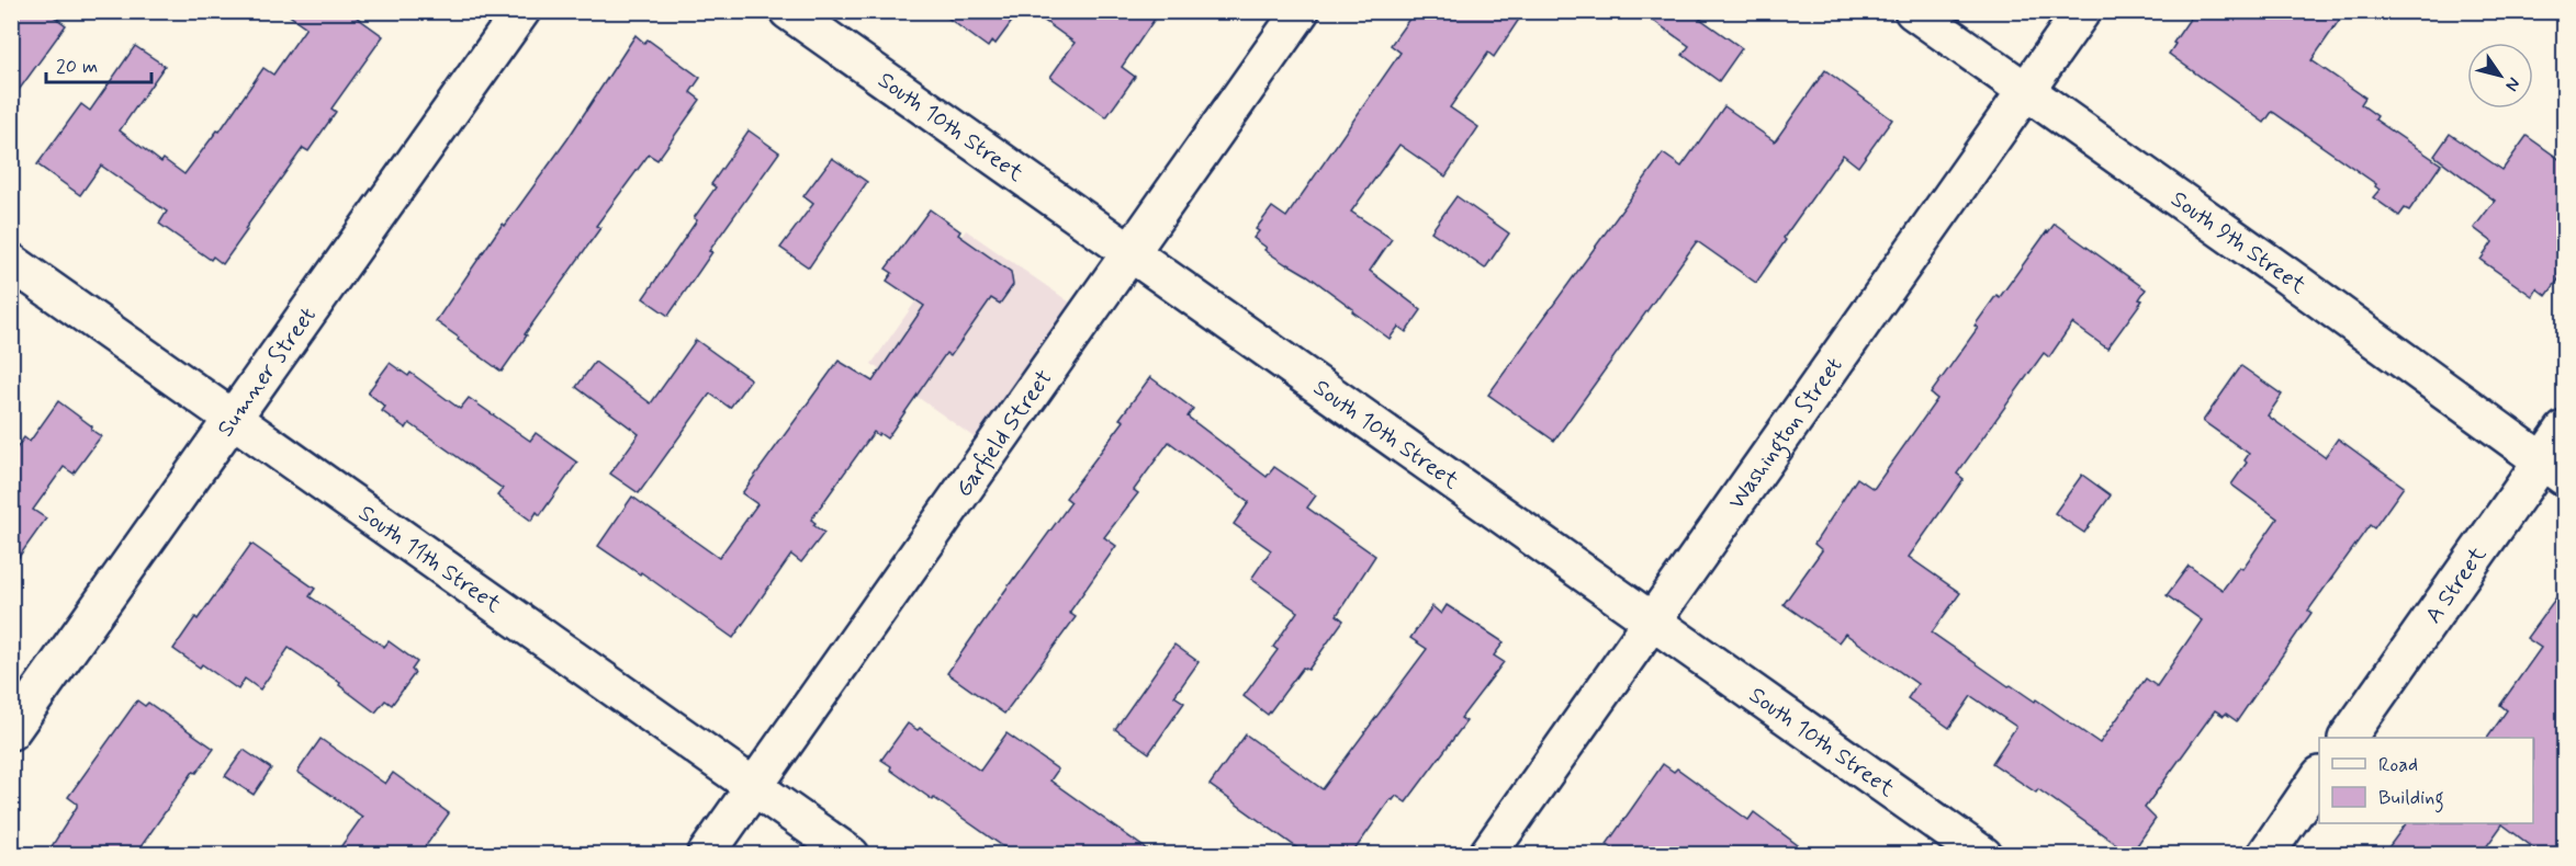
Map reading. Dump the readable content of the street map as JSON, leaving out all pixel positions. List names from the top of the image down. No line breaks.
{"streets":{"street":["South 10th Street","South 9th Street","Sumner Street","Garfield Street","Washington Street","South 11th Street","A Street"]},"crossings":[["South 10th Street","Garfield Street"],["South 10th Street","Washington Street"],["South 9th Street","Washington Street"],["South 9th Street","A Street"],["Sumner Street","South 11th Street"],["Garfield Street","South 11th Street"]],"legend":["Road","Building"],"scale_bar":"20 m","north":"bottom right"}
